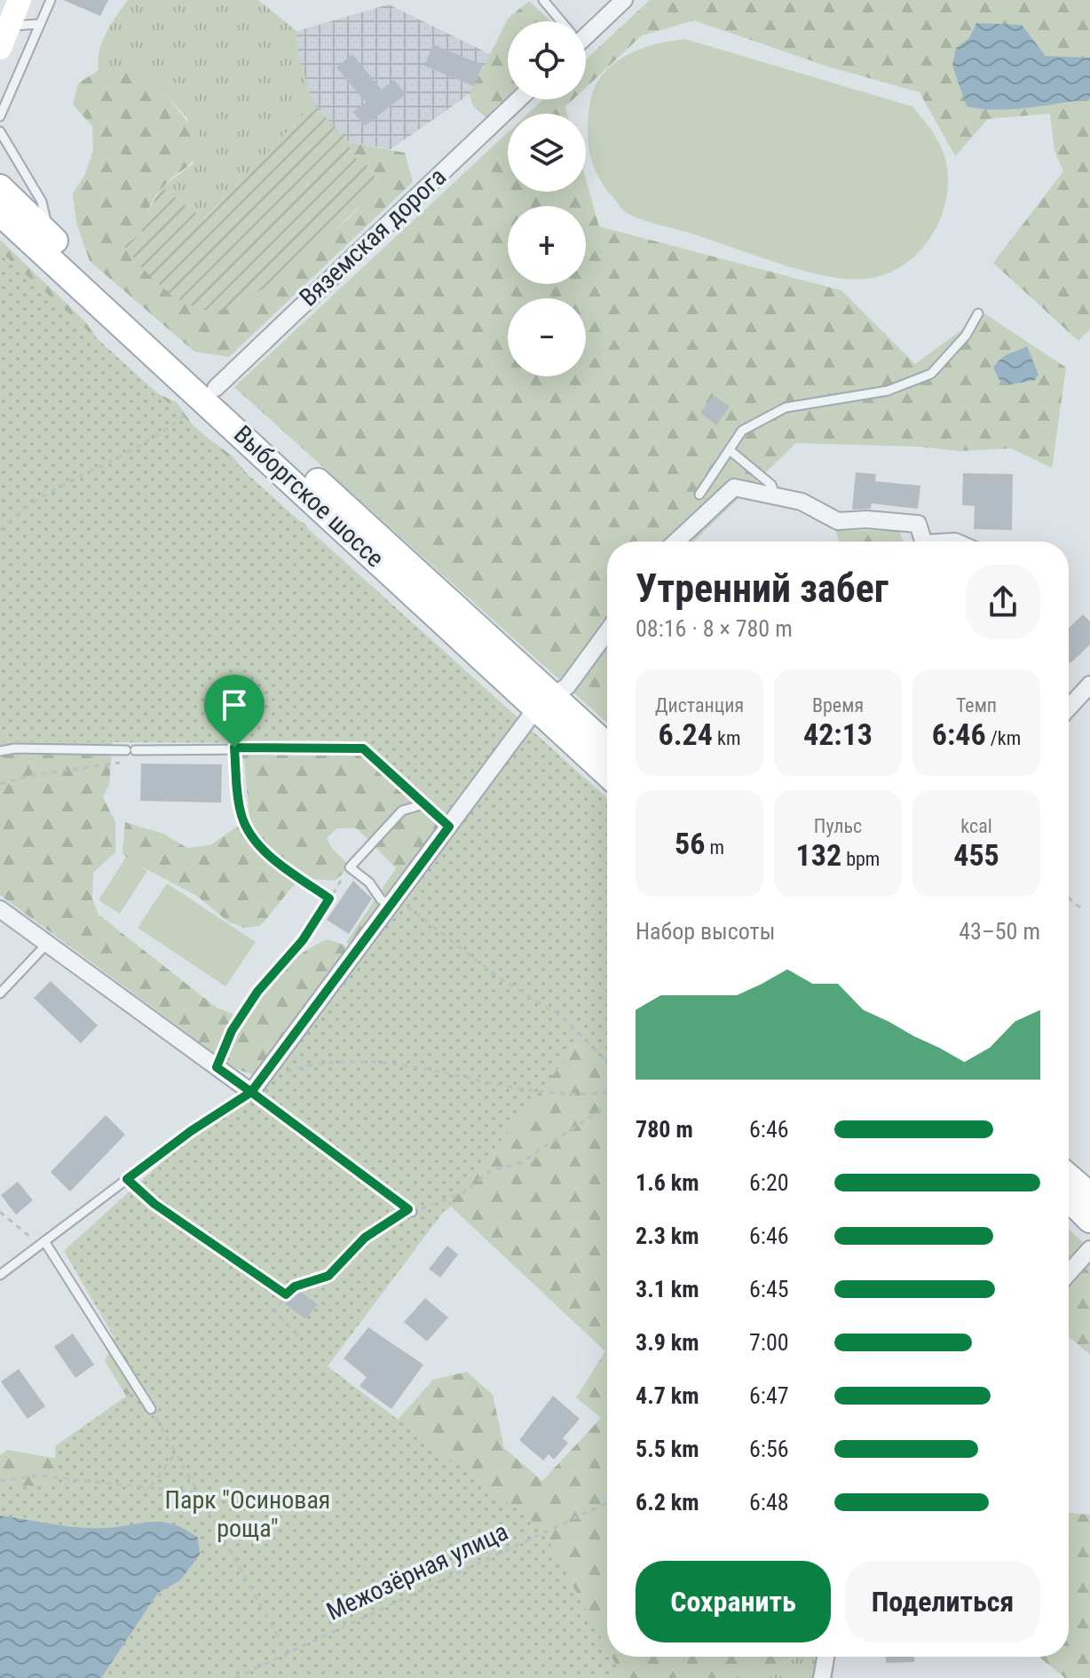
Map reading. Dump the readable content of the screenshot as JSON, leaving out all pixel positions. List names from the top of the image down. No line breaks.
{"streets":{"main road":["Выборгское шоссе"],"street":["Вяземская дорога"],"path":["Межозёрная улица"]},"crossings":[["Вяземская дорога","Выборгское шоссе"]],"parks":["Парк \"Осиновая роща\""],"page":{"map_buttons":["+","−"],"heading":["Утренний забег","08:16 · 8 × 780 m"],"stats":[["Дистанция","6.24 km"],["Время","42:13"],["Темп","6:46 /km"],["56 m"],["Пульс","132 bpm"],["kcal","455"]],"chart":["Набор высоты","43–50 m"],"list":[{"name":"780 m","note":"6:46"},{"name":"1.6 km","note":"6:20"},{"name":"2.3 km","note":"6:46"},{"name":"3.1 km","note":"6:45"},{"name":"3.9 km","note":"7:00"},{"name":"4.7 km","note":"6:47"},{"name":"5.5 km","note":"6:56"},{"name":"6.2 km","note":"6:48"}],"buttons":["Сохранить","Поделиться"]}}
